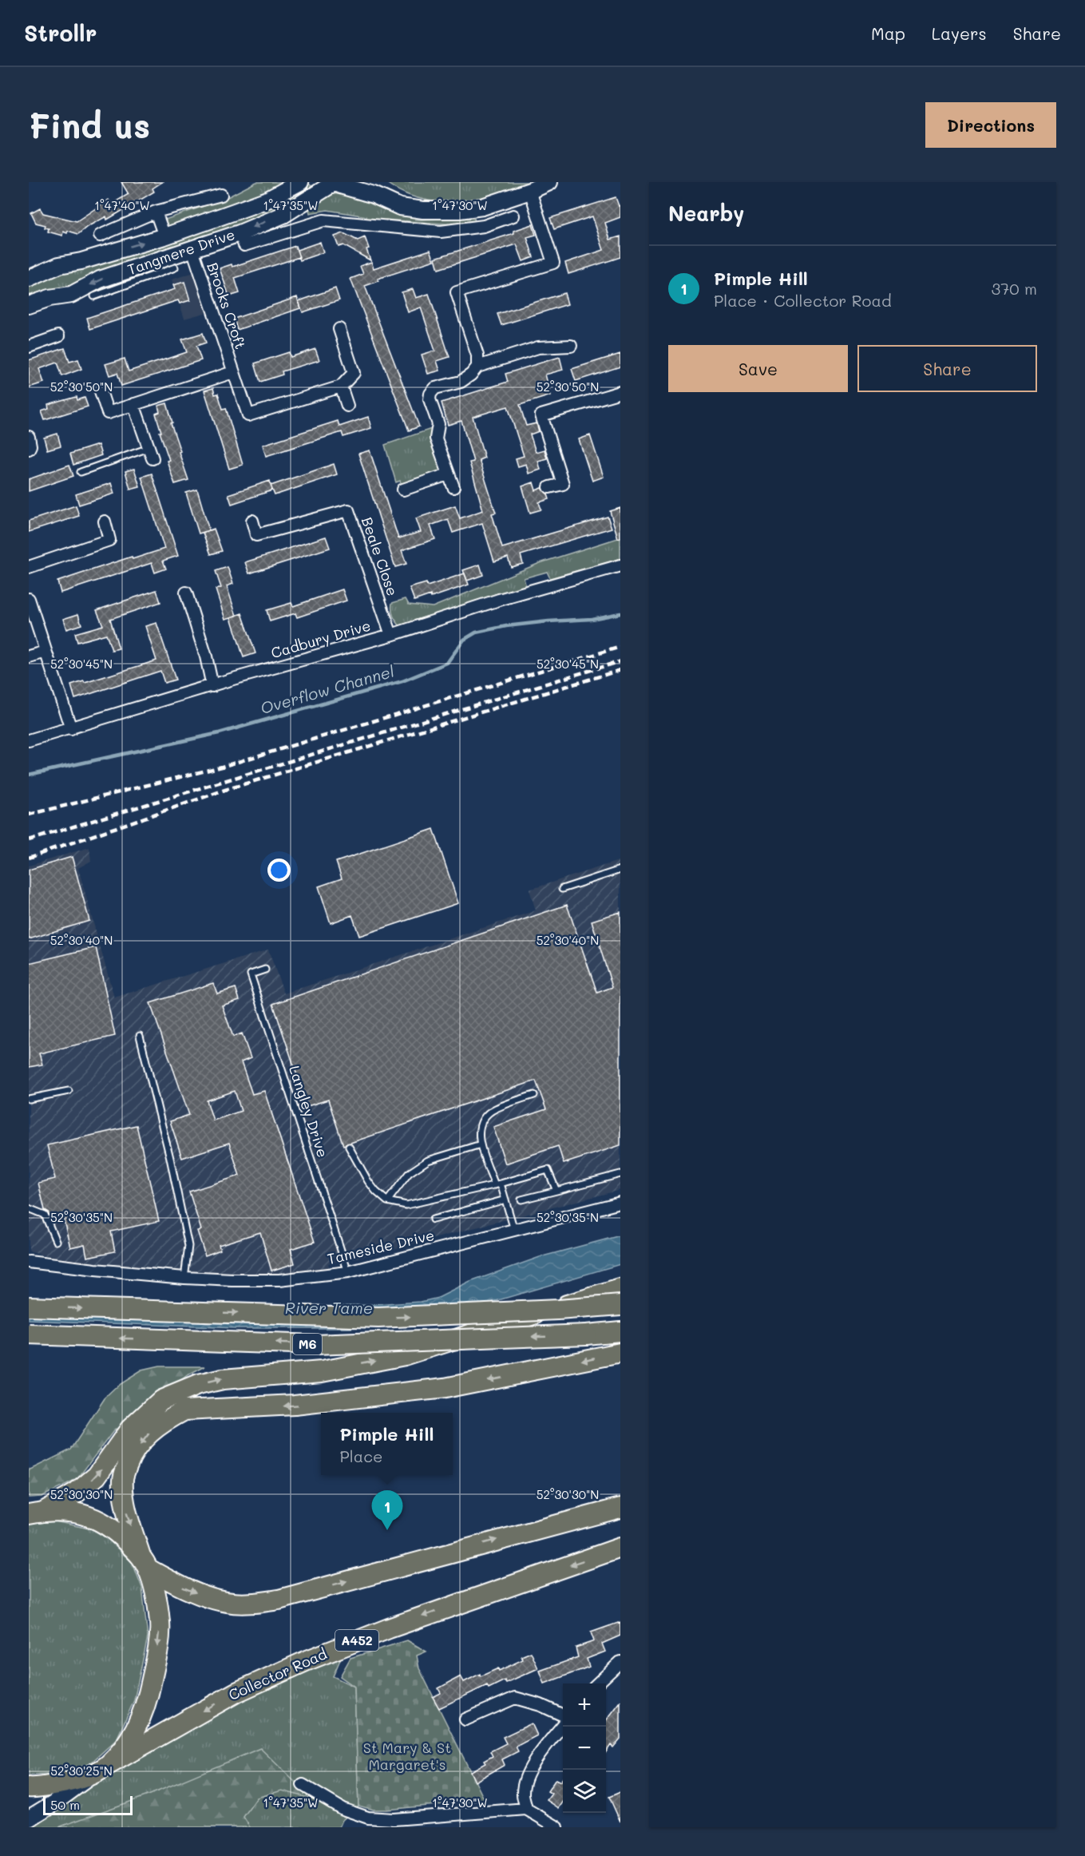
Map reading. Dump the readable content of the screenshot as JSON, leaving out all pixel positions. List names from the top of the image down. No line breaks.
{"streets":{"highway":["M6","A452","Collector Road"],"street":["Tangmere Drive","Brooks Croft","Beale Close","Cadbury Drive","Tameside Drive"],"lane":["Langley Drive"]},"crossings":[["Tangmere Drive","Brooks Croft"],["Beale Close","Cadbury Drive"],["Langley Drive","Tameside Drive"]],"water":["Overflow Channel","River Tame"],"parks":["St Mary & St Margaret's"],"scale_bar":"50 m","page":{"header":"Strollr","nav":["Map","Layers","Share"],"buttons":["Directions",["Save","Share"]],"title":"Find us","heading":"Nearby","list":[{"mark":"1","name":"Pimple Hill","note":"Place · Collector Road","value":"370 m"}],"popup":["Pimple Hill","Place"],"pins":"1","map_buttons":["+","−"],"scale":"50 m"},"coordinates":["1°47'40\"W","1°47'35\"W","1°47'30\"W","52°30'50\"N","52°30'45\"N","52°30'40\"N","52°30'35\"N","52°30'30\"N","52°30'25\"N"]}
